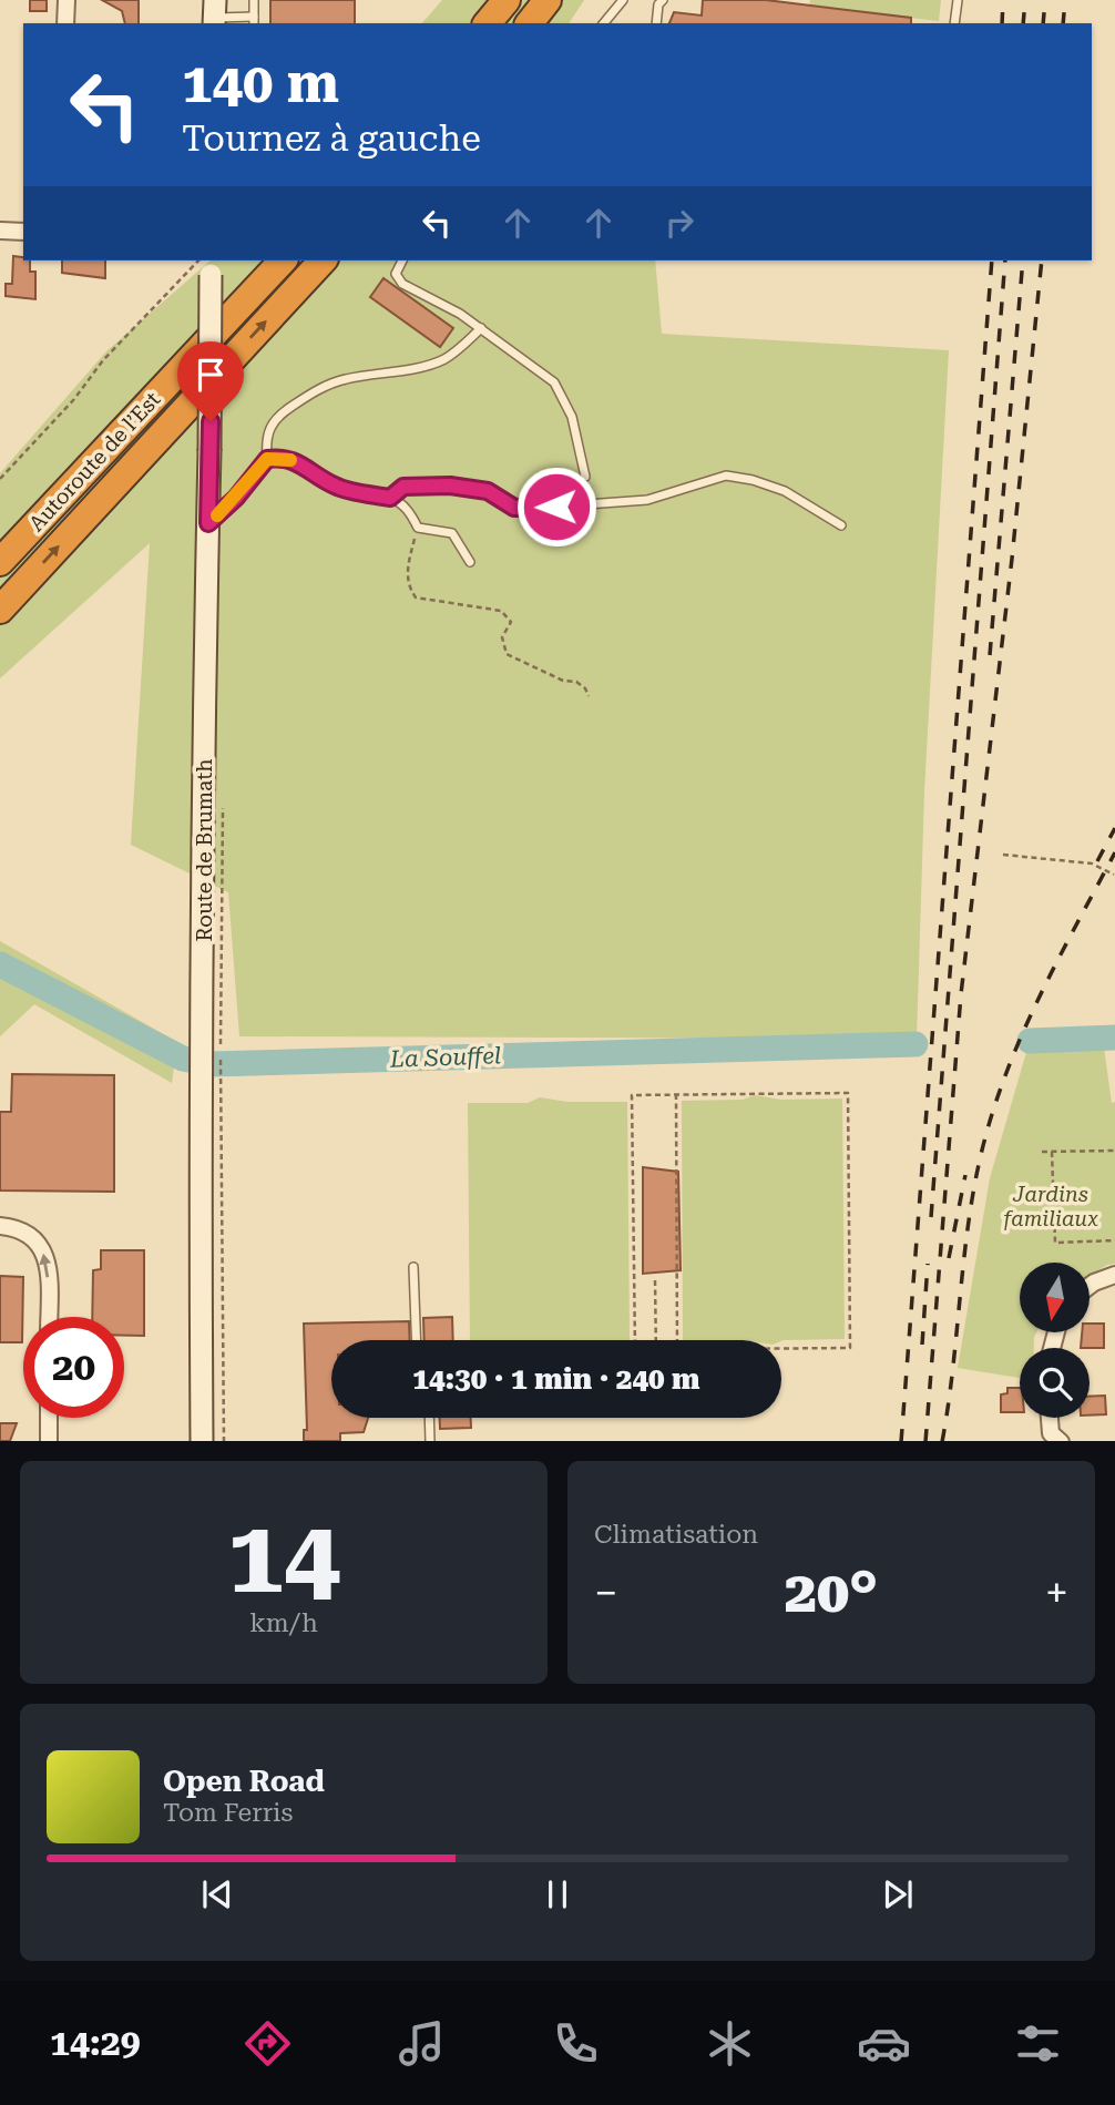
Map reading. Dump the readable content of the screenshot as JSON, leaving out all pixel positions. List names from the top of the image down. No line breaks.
{"streets":{"highway":["Autoroute de l’Est"],"main road":["Route de Brumath"]},"water":["La Souffel"],"parks":["Jardins familiaux"],"north":"bottom","page":{"turn":["140 m","Tournez à gauche"],"limit":"20","trip":"14:30 · 1 min · 240 m","tile":[["14","km/h"],"Climatisation"],"heat":["−","20°","+"],"song":["Open Road","Tom Ferris"],"tabs":"14:29"}}
